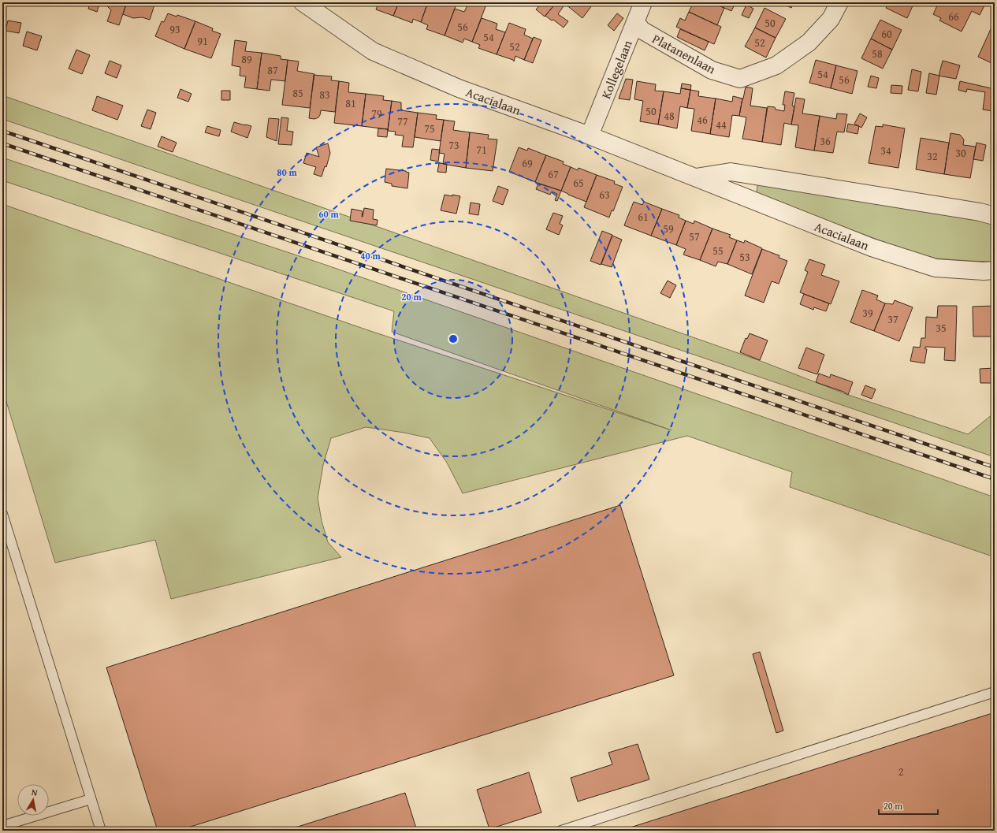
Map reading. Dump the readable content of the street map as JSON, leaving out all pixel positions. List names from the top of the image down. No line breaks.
{"streets":{"street":["Platanenlaan","Kollegelaan","Acacialaan"]},"crossings":[["Platanenlaan","Kollegelaan"],["Kollegelaan","Acacialaan"]],"house_numbers":["66","50","56","93","60","54","91","52","52","58","89","87","54","56","85","83","81","50","79","48","46","77","44","75","36","73","71","34","30","32","69","67","65","63","61","59","57","55","53","39","37","35","2"],"scale_bar":"20 m","north":"top","rings":["80 m","60 m","40 m","20 m"]}
